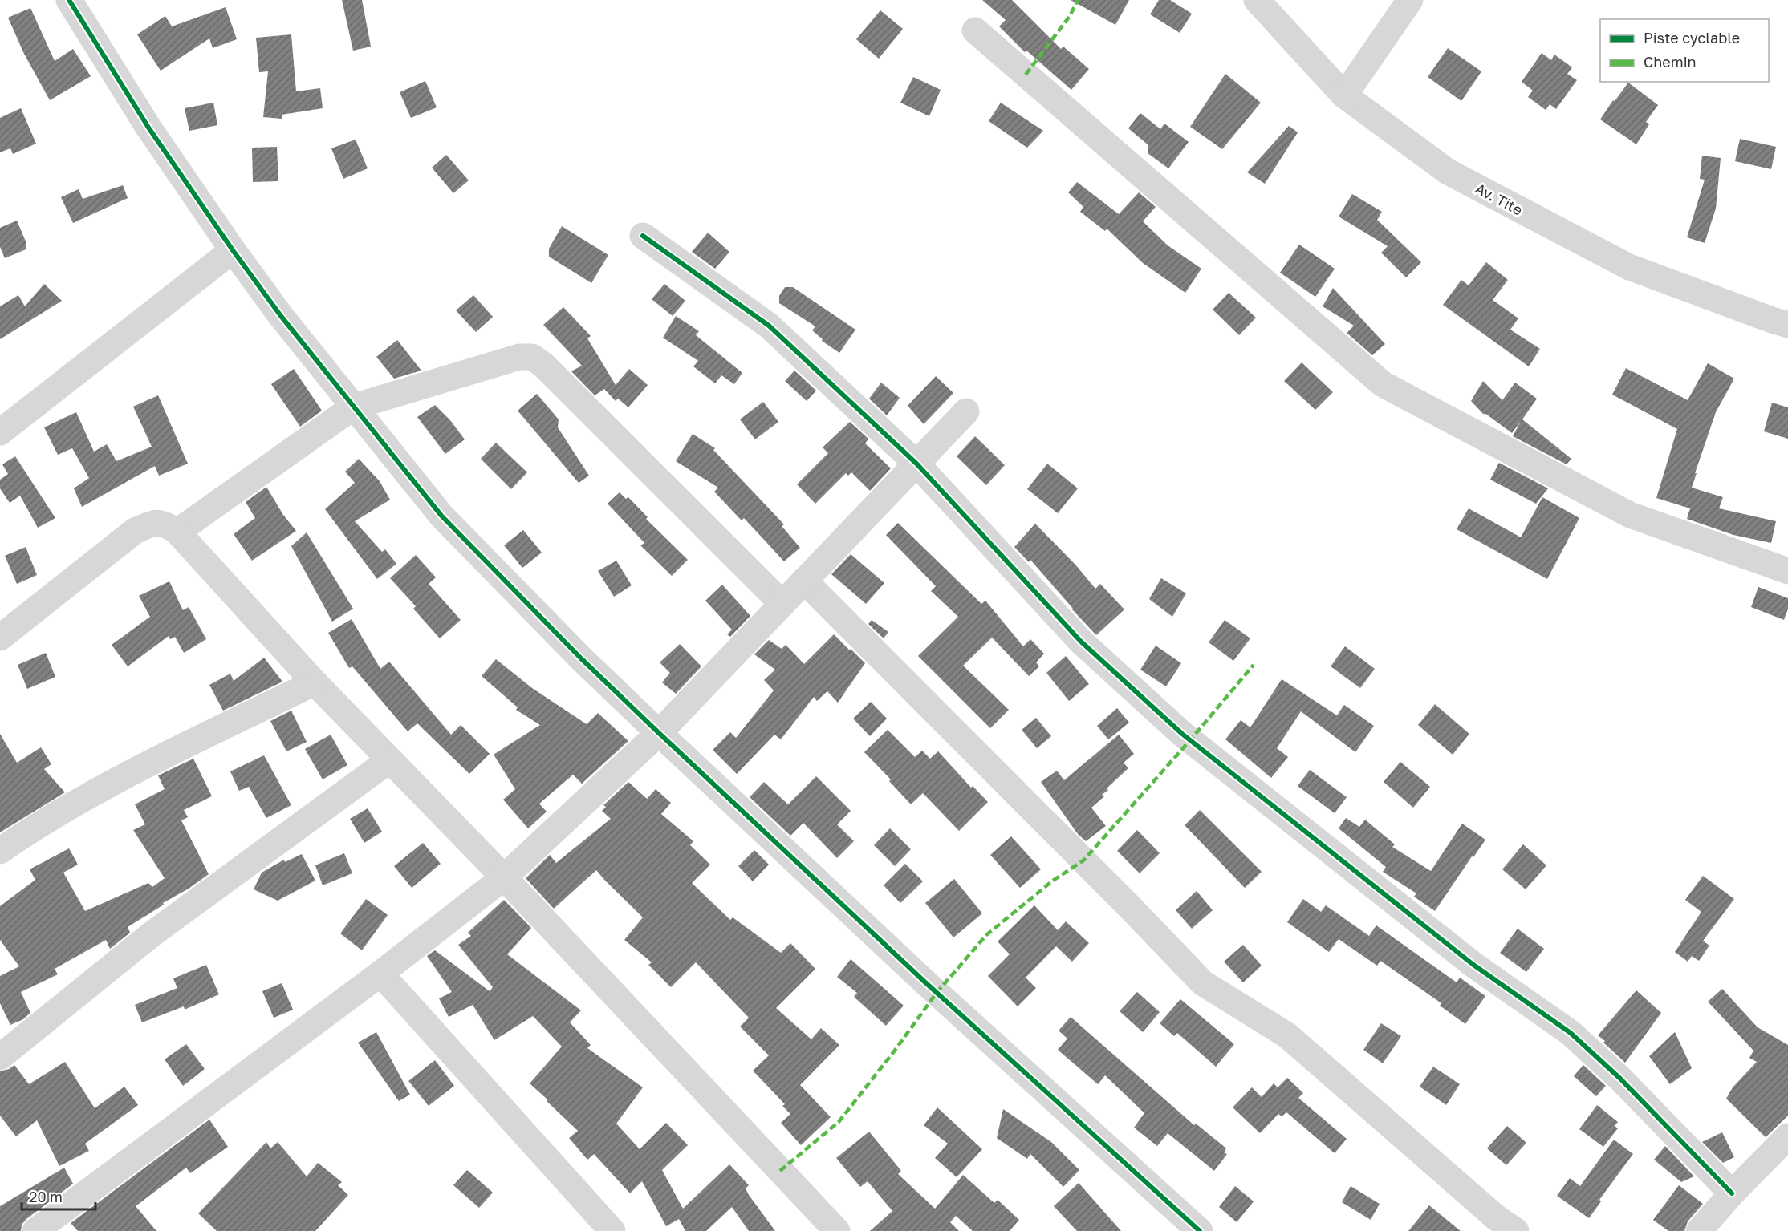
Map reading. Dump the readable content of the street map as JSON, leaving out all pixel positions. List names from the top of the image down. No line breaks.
{"streets":{"street":["Av. Tite"]},"legend":["Piste cyclable","Chemin"],"scale_bar":"20 m"}
